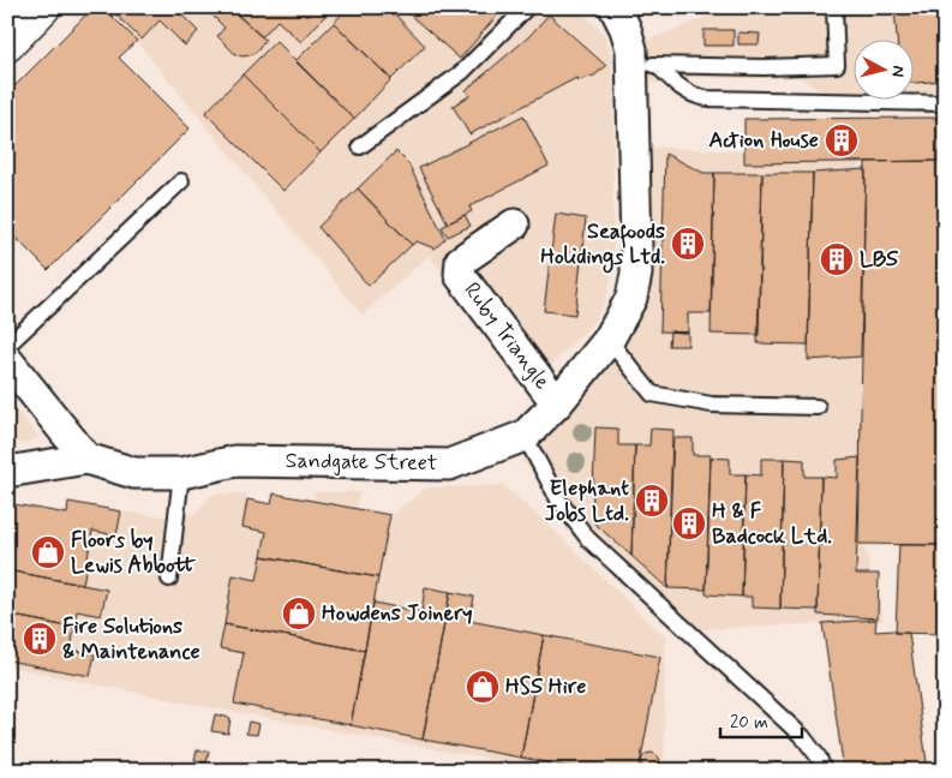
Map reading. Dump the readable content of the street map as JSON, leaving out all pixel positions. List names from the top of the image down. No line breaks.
{"streets":{"street":["Ruby Triangle","Sandgate Street"]},"crossings":[["Ruby Triangle","Sandgate Street"]],"places":{"building":["Action House","Seafoods Holidings Ltd.","LBS","Elephant Jobs Ltd.","H & F Badcock Ltd.","Fire Solutions & Maintenance"],"shop":["Floors by Lewis Abbott","Howdens Joinery","HSS Hire"]},"scale_bar":"20 m","north":"right"}
